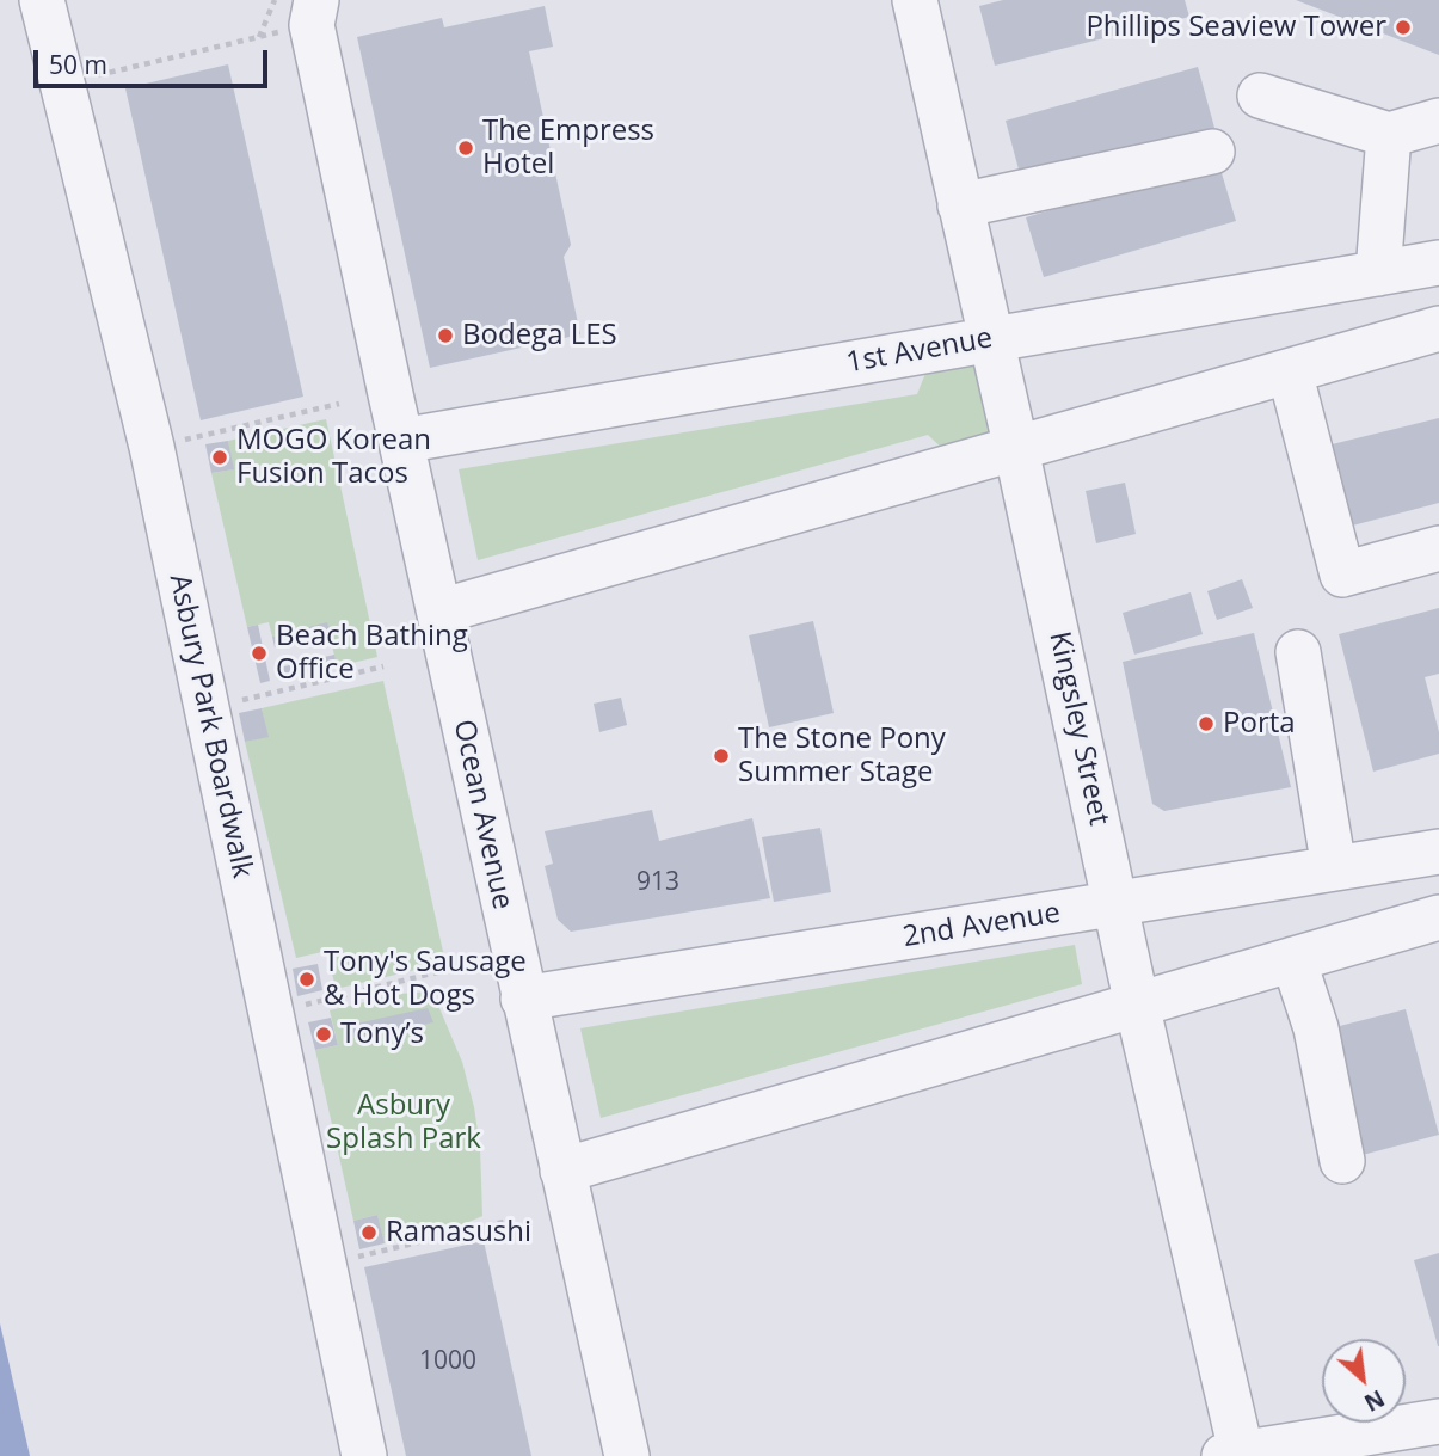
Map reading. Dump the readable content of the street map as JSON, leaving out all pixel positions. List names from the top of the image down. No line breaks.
{"streets":{"street":["1st Avenue","Asbury Park Boardwalk","Kingsley Street","Ocean Avenue","2nd Avenue"]},"crossings":[["1st Avenue","Kingsley Street"],["1st Avenue","Ocean Avenue"],["Kingsley Street","2nd Avenue"],["Ocean Avenue","2nd Avenue"]],"parks":["Asbury Splash Park"],"places":["Phillips Seaview Tower","The Empress Hotel","Bodega LES","MOGO Korean Fusion Tacos","Beach Bathing Office","Porta","The Stone Pony Summer Stage","Tony's Sausage & Hot Dogs","Tony’s","Ramasushi"],"house_numbers":["913","1000"],"scale_bar":"50 m","north":"bottom right"}
